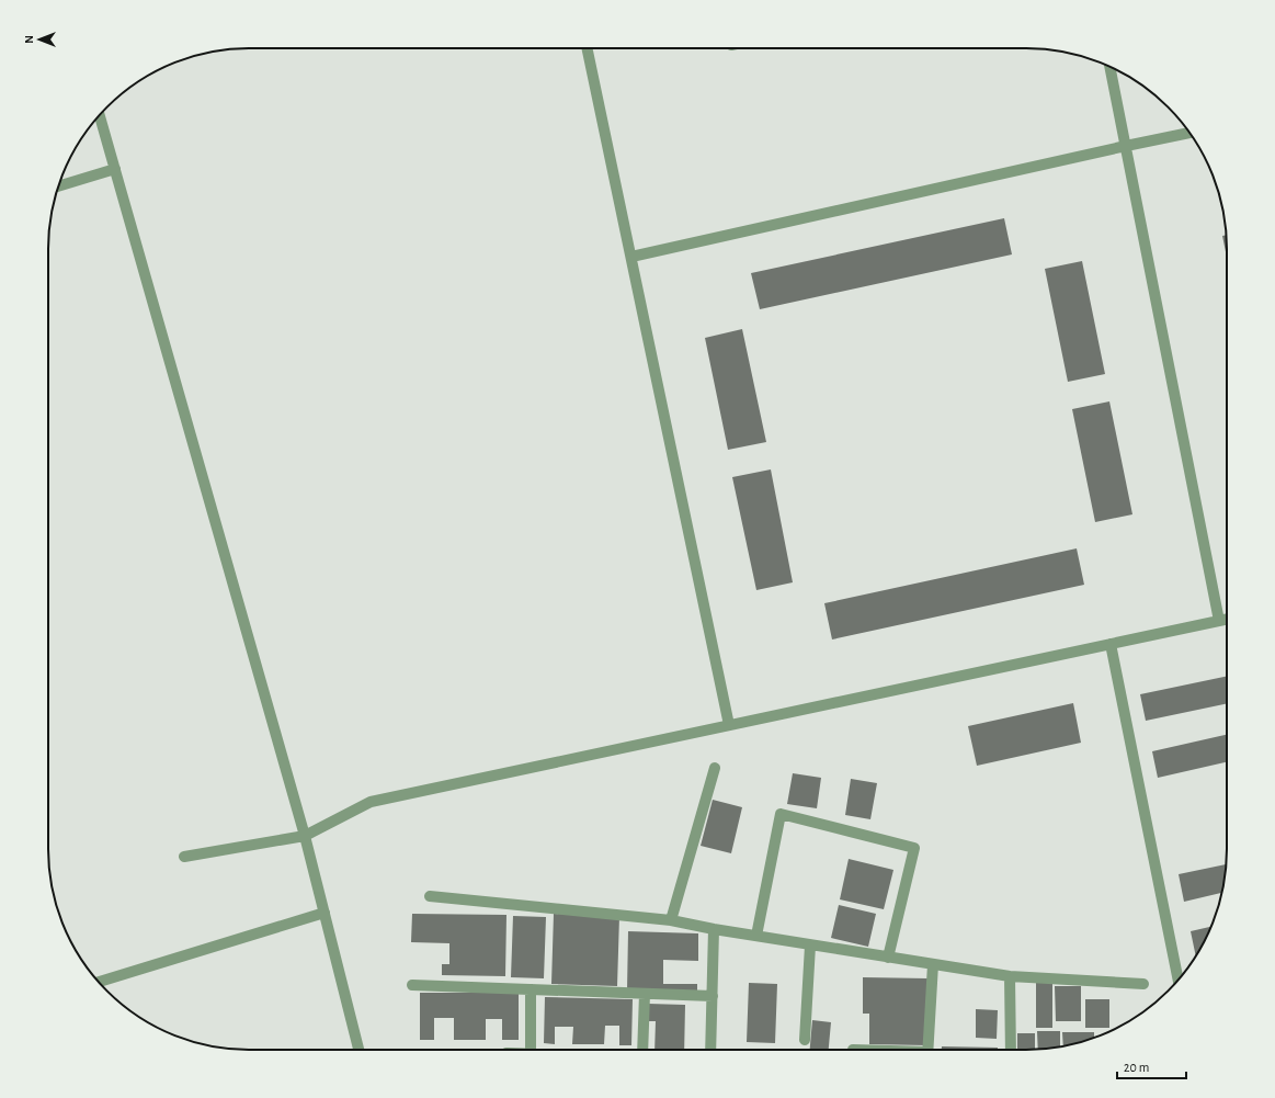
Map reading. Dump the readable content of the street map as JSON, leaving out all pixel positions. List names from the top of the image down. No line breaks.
{"scale_bar":"20 m","north":"left"}
